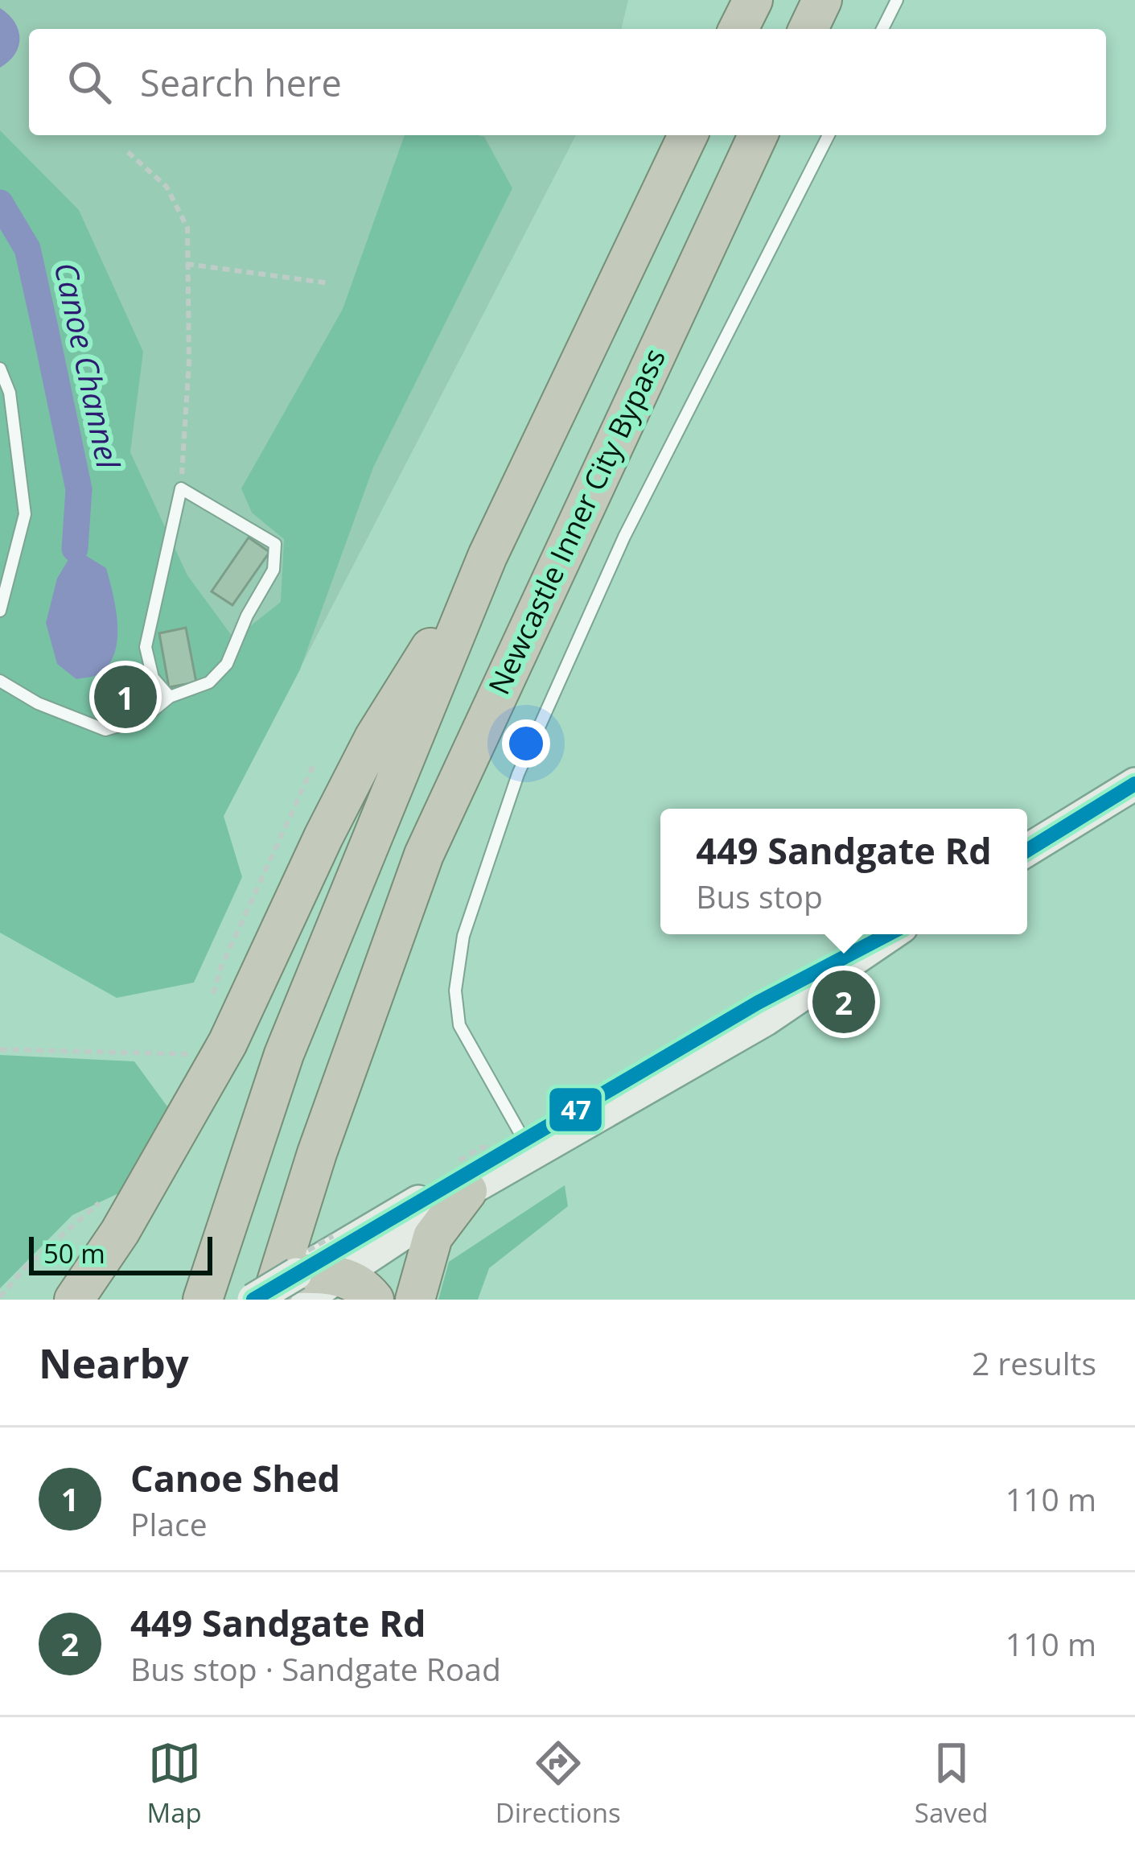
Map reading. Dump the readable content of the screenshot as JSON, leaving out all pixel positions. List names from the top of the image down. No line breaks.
{"streets":{"highway":["Newcastle Inner City Bypass"]},"water":["Canoe Channel"],"lines":["transit line 47"],"scale_bar":"50 m","page":{"search":"Search here","pins":["1","2"],"popup":["449 Sandgate Rd","Bus stop"],"scale":"50 m","heading":["Nearby","2 results"],"list":[{"mark":"1","name":"Canoe Shed","note":"Place","value":"110 m"},{"mark":"2","name":"449 Sandgate Rd","note":"Bus stop · Sandgate Road","value":"110 m"}],"nav":["Map","Directions","Saved"]}}
